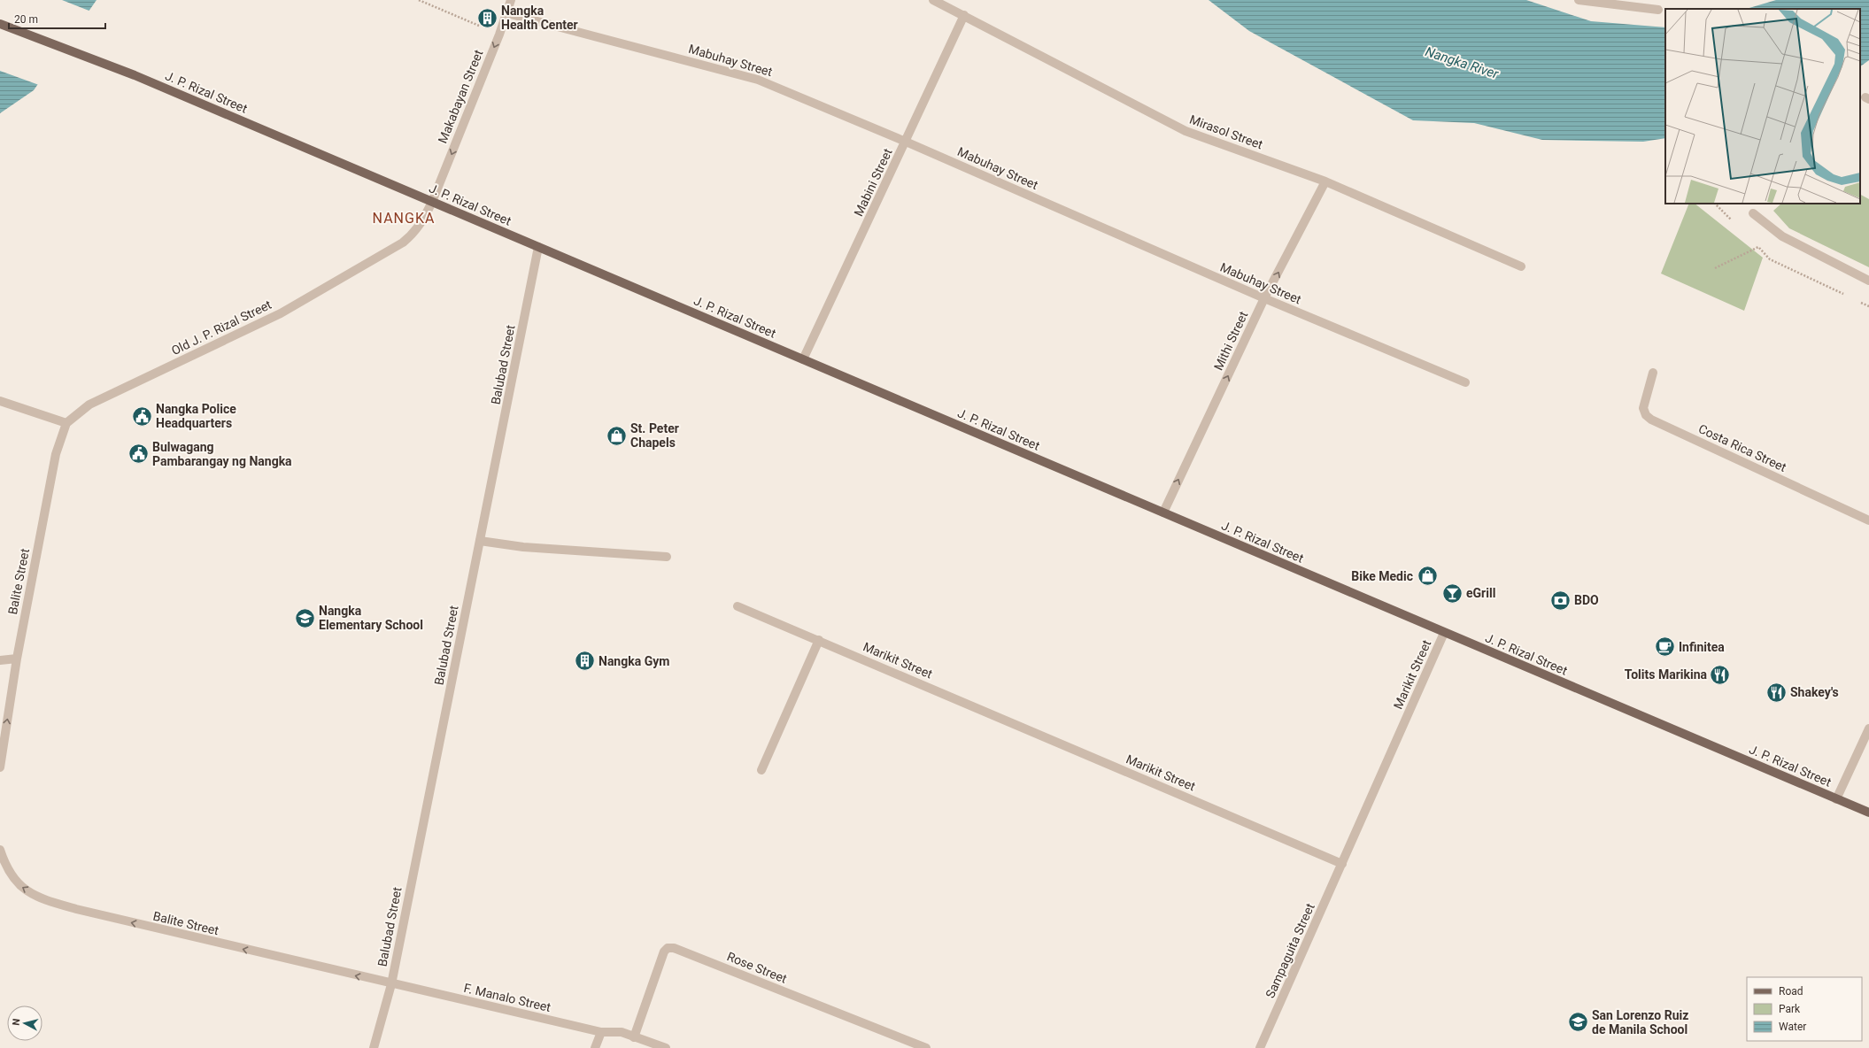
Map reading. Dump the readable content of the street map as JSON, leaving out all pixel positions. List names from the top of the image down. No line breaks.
{"streets":{"main road":["J. P. Rizal Street"],"street":["Mabuhay Street","Makabayan Street","Mirasol Street","Mabini Street","Old J. P. Rizal Street","Mithi Street","Balubad Street","Costa Rica Street","Balite Street","Marikit Street","Sampaguita Street","Rose Street","F. Manalo Street"]},"crossings":[["Mabuhay Street","Makabayan Street"],["Mabuhay Street","Mabini Street"],["Mabuhay Street","Mithi Street"],["J. P. Rizal Street","Makabayan Street"],["J. P. Rizal Street","Mabini Street"],["J. P. Rizal Street","Old J. P. Rizal Street"],["J. P. Rizal Street","Mithi Street"],["J. P. Rizal Street","Balubad Street"],["J. P. Rizal Street","Marikit Street"],["Makabayan Street","Old J. P. Rizal Street"],["Mirasol Street","Mabini Street"],["Mirasol Street","Mithi Street"],["Old J. P. Rizal Street","Balite Street"],["Balubad Street","Balite Street"],["Balubad Street","F. Manalo Street"],["Balite Street","F. Manalo Street"],["Marikit Street","Sampaguita Street"],["Rose Street","F. Manalo Street"]],"one_way":["Makabayan Street","Mithi Street","Balite Street"],"districts":["NANGKA"],"water":["Nangka River"],"places":{"building":["Nangka Health Center","Nangka Gym"],"public building":["Nangka Police Headquarters","Bulwagang Pambarangay ng Nangka"],"shop":["St. Peter Chapels","Bike Medic"],"bar":["eGrill"],"bank":["BDO"],"school or university":["Nangka Elementary School","San Lorenzo Ruiz de Manila School"],"cafe":["Infinitea"],"restaurant":["Tolits Marikina","Shakey's"]},"legend":["Road","Park","Water"],"scale_bar":"20 m","north":"left"}
